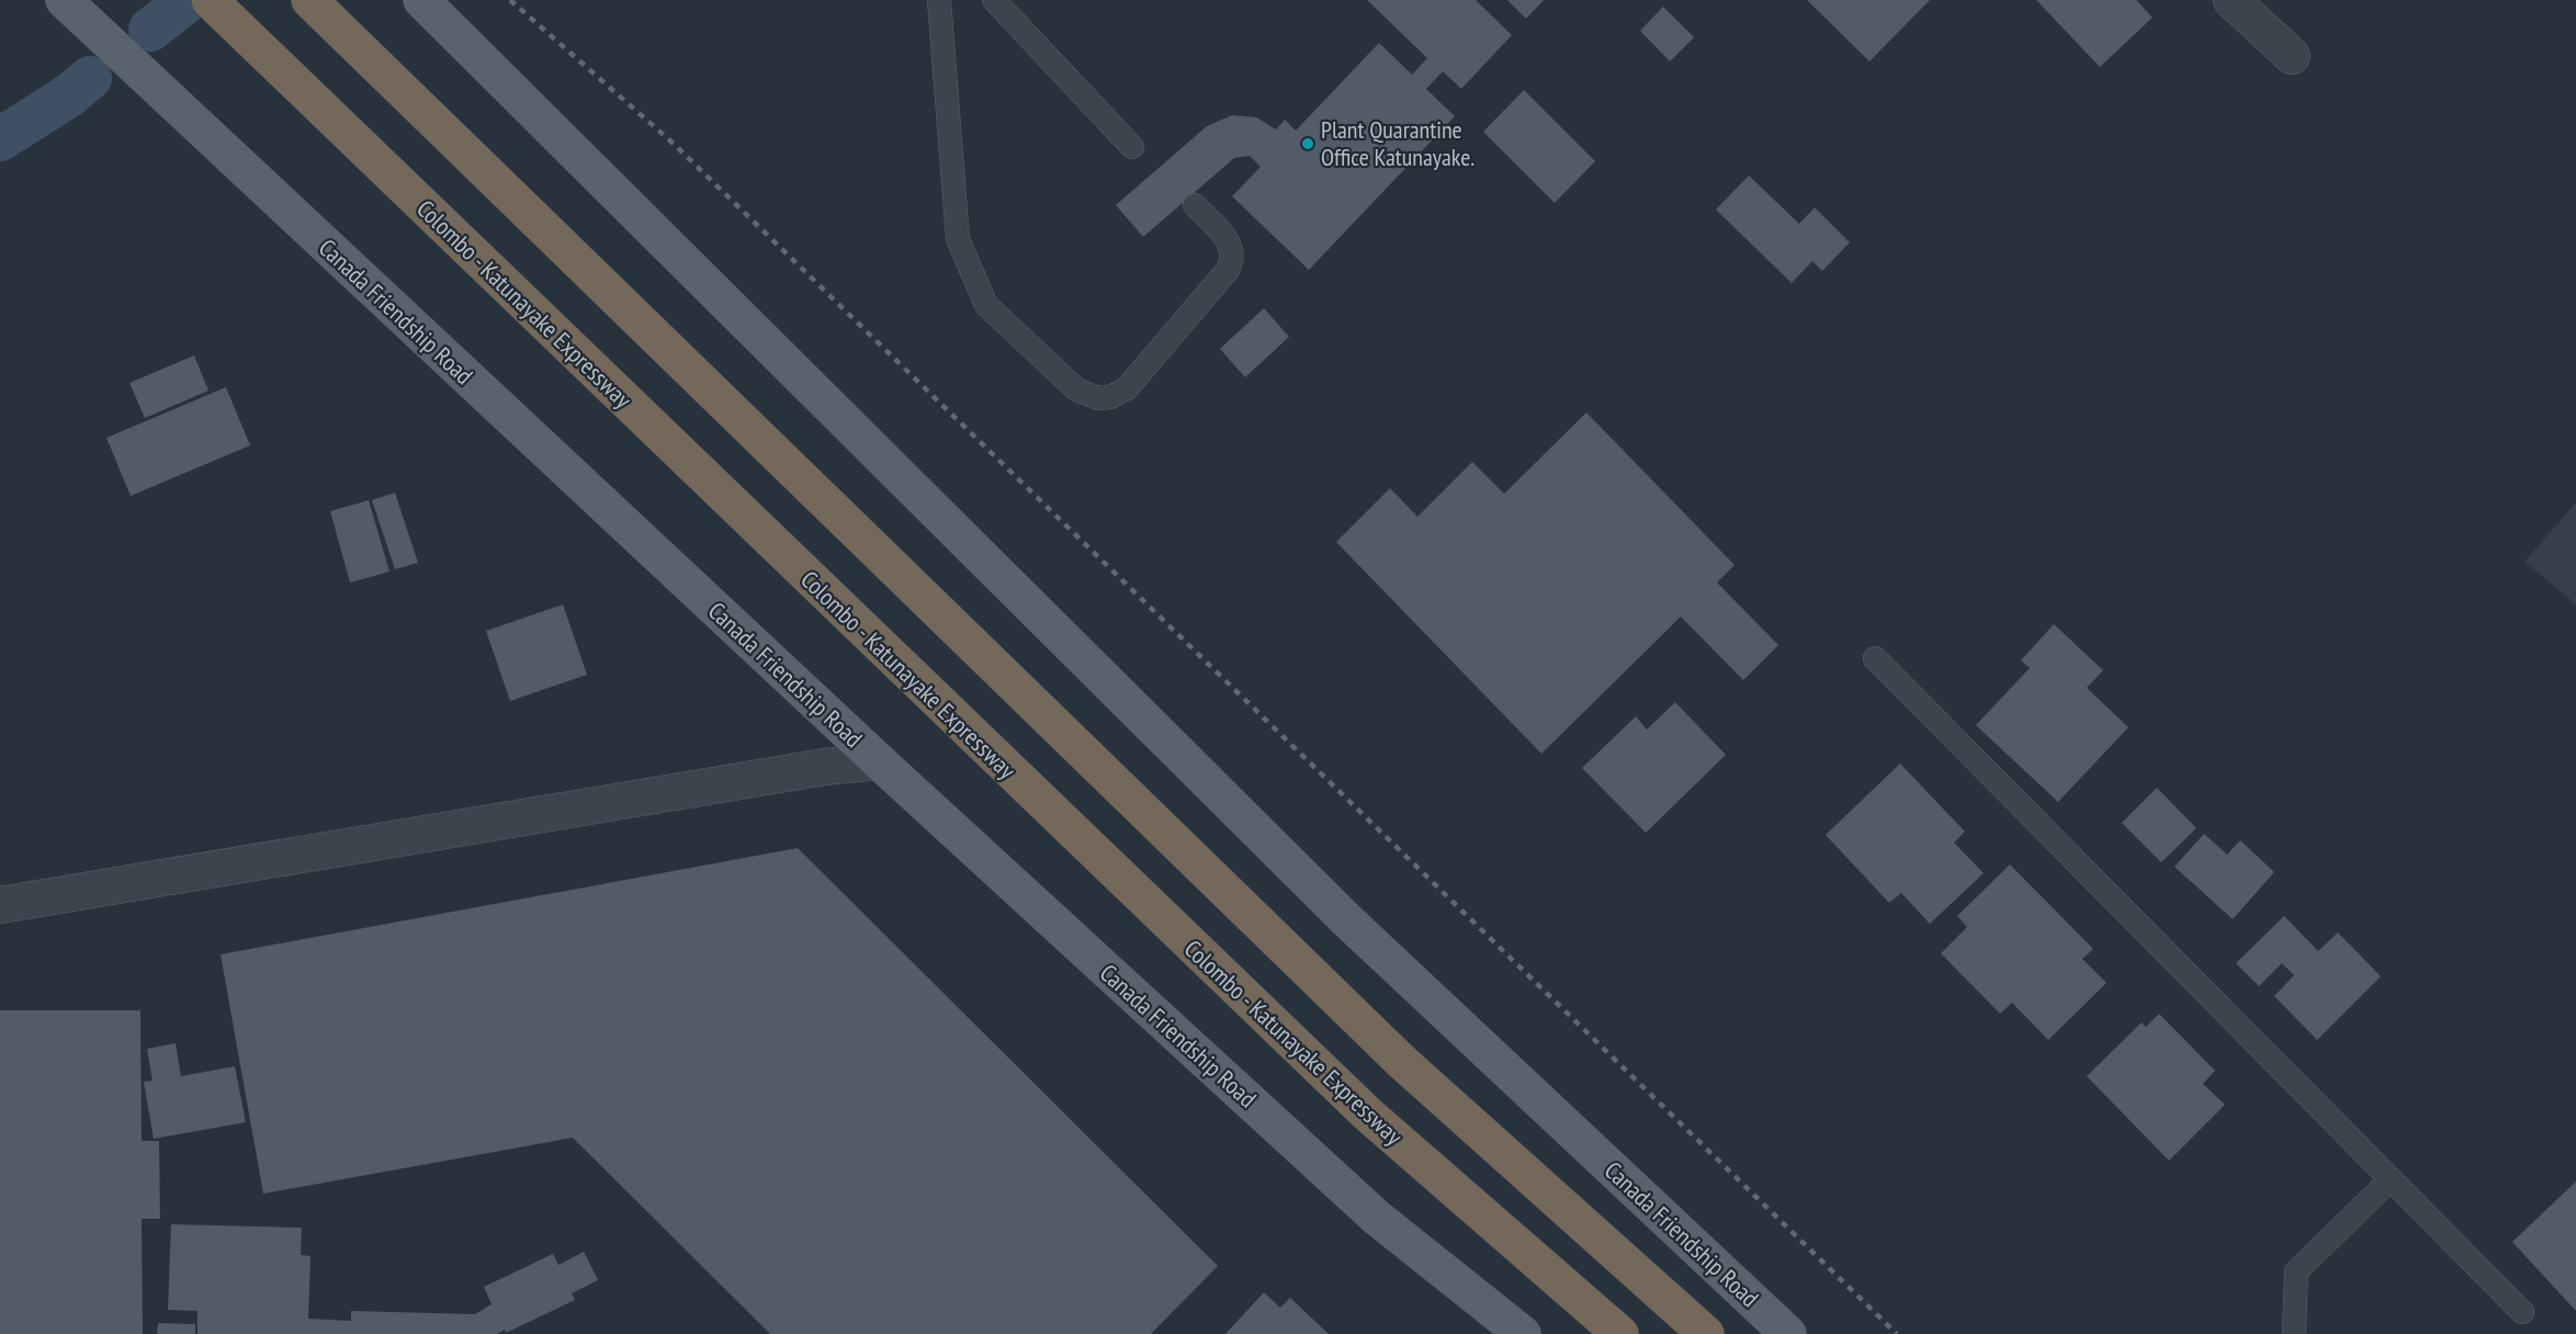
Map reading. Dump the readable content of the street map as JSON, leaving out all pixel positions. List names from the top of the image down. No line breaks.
{"streets":{"highway":["Colombo - Katunayake Expressway"],"main road":["Canada Friendship Road"]},"places":["Plant Quarantine Office Katunayake."]}
